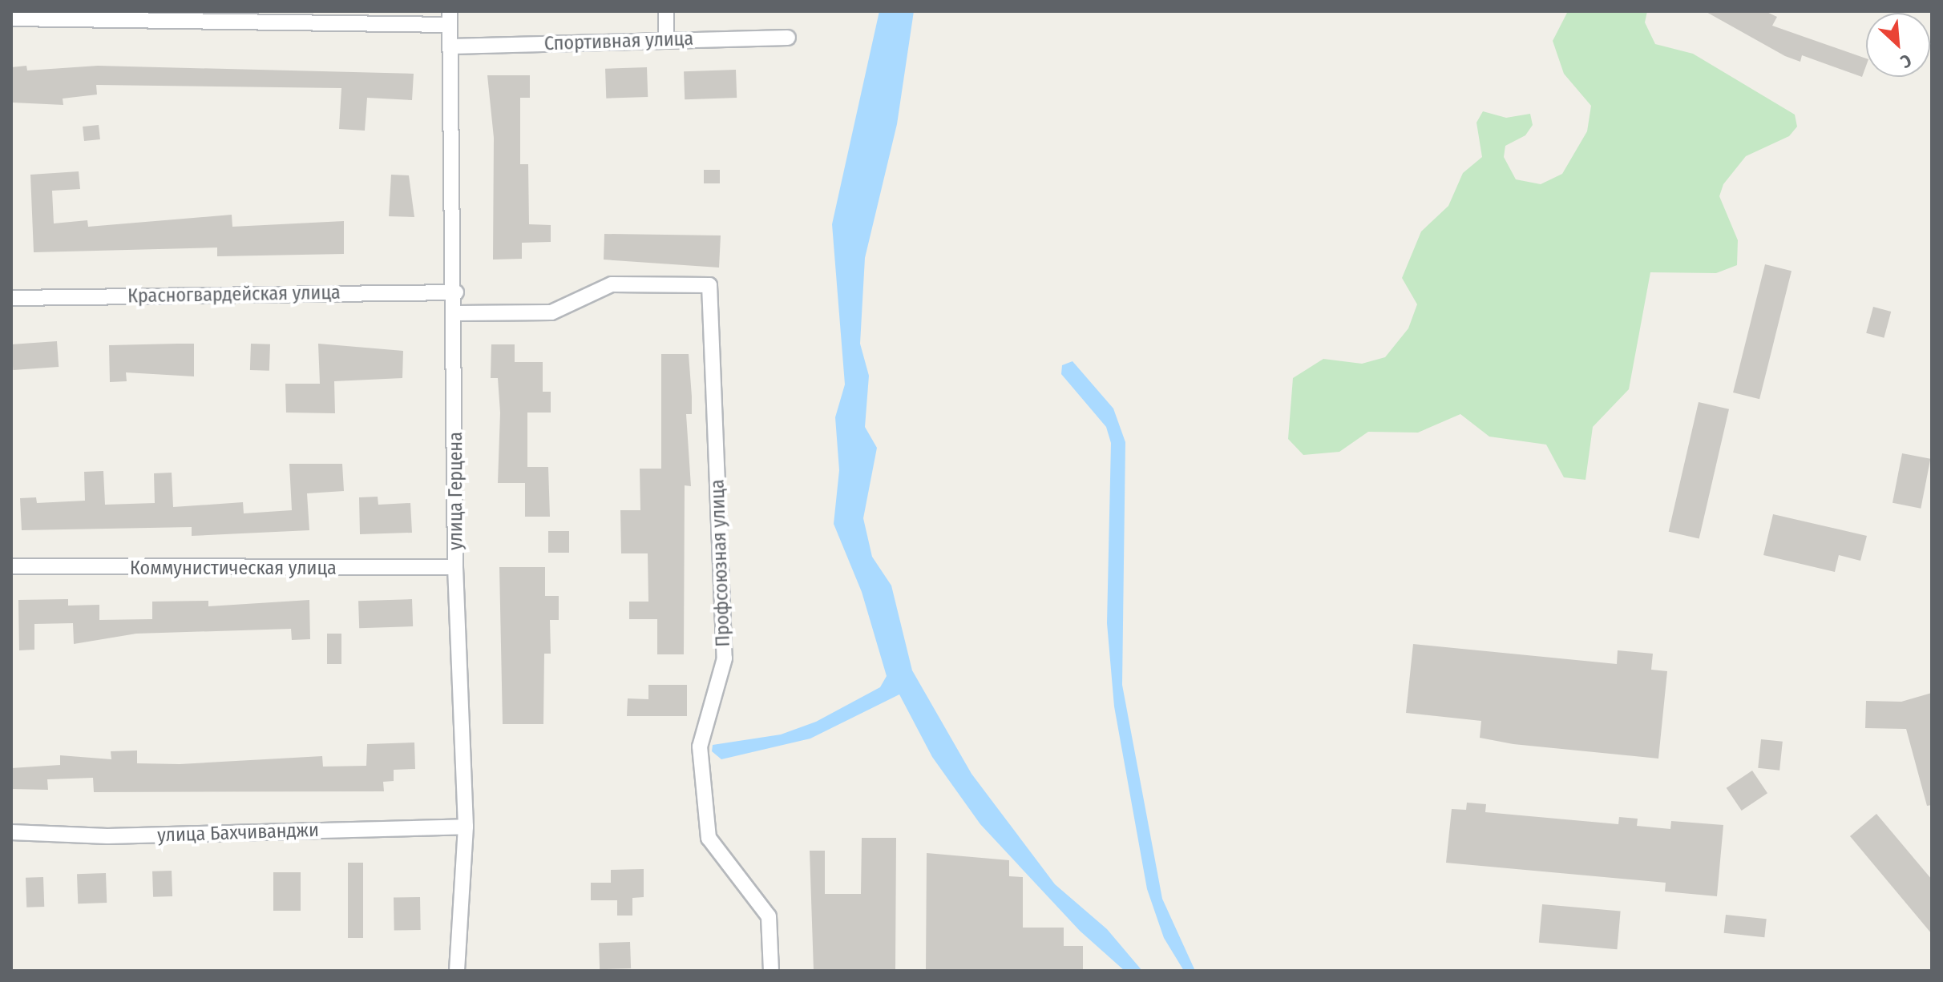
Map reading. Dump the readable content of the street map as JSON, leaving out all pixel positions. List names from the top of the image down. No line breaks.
{"streets":{"street":["Спортивная улица","Красногвардейская улица","улица Герцена","Профсоюзная улица","Коммунистическая улица","улица Бахчиванджи"]},"crossings":[["Спортивная улица","улица Герцена"],["Красногвардейская улица","улица Герцена"],["улица Герцена","Профсоюзная улица"],["улица Герцена","Коммунистическая улица"],["улица Герцена","улица Бахчиванджи"]],"north":"bottom right"}
